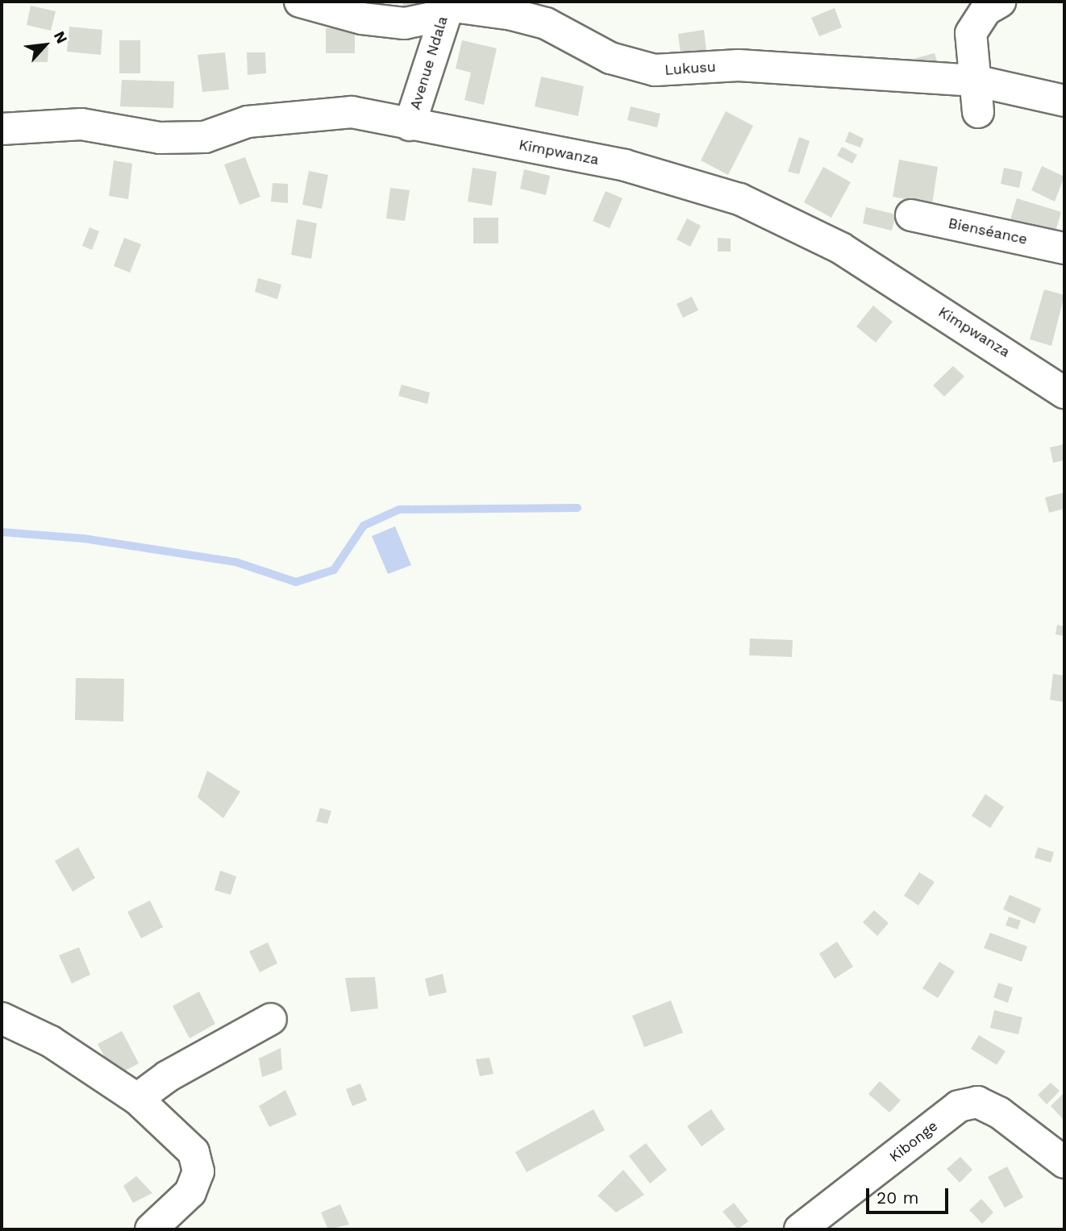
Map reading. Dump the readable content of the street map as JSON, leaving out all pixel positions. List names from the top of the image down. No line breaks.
{"streets":{"street":["Avenue Ndala","Lukusu","Kimpwanza","Bienséance","Kibonge"]},"crossings":[["Avenue Ndala","Lukusu"],["Avenue Ndala","Kimpwanza"]],"scale_bar":"20 m","north":"top right"}
